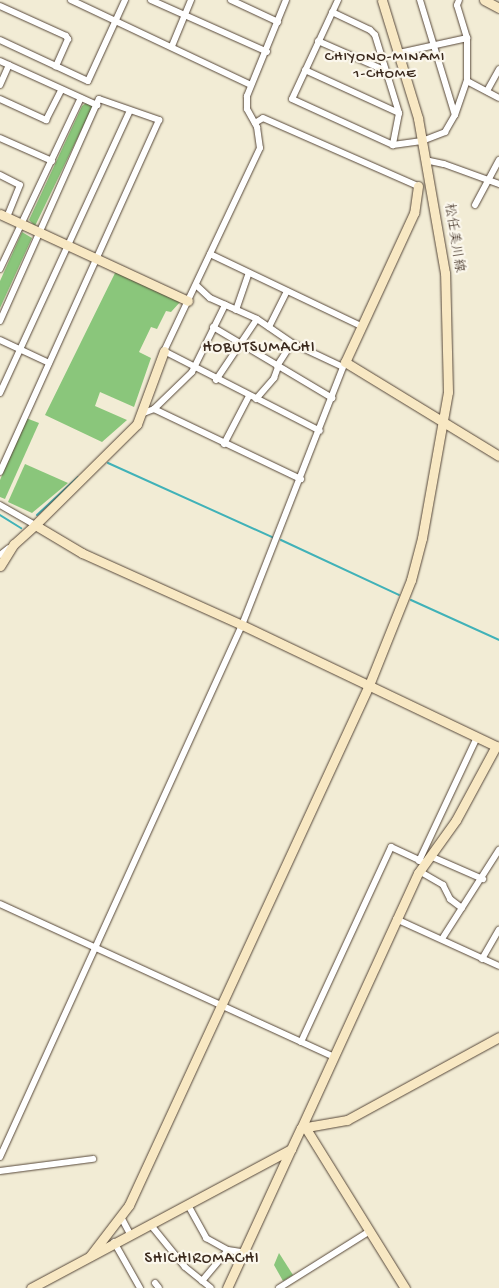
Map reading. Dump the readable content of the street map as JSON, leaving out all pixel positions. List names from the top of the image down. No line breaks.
{"streets":{"street":["松任美川線"]},"districts":["CHIYONO-MINAMI 1-CHOME","HOBUTSUMACHI","SHICHIROMACHI"]}
